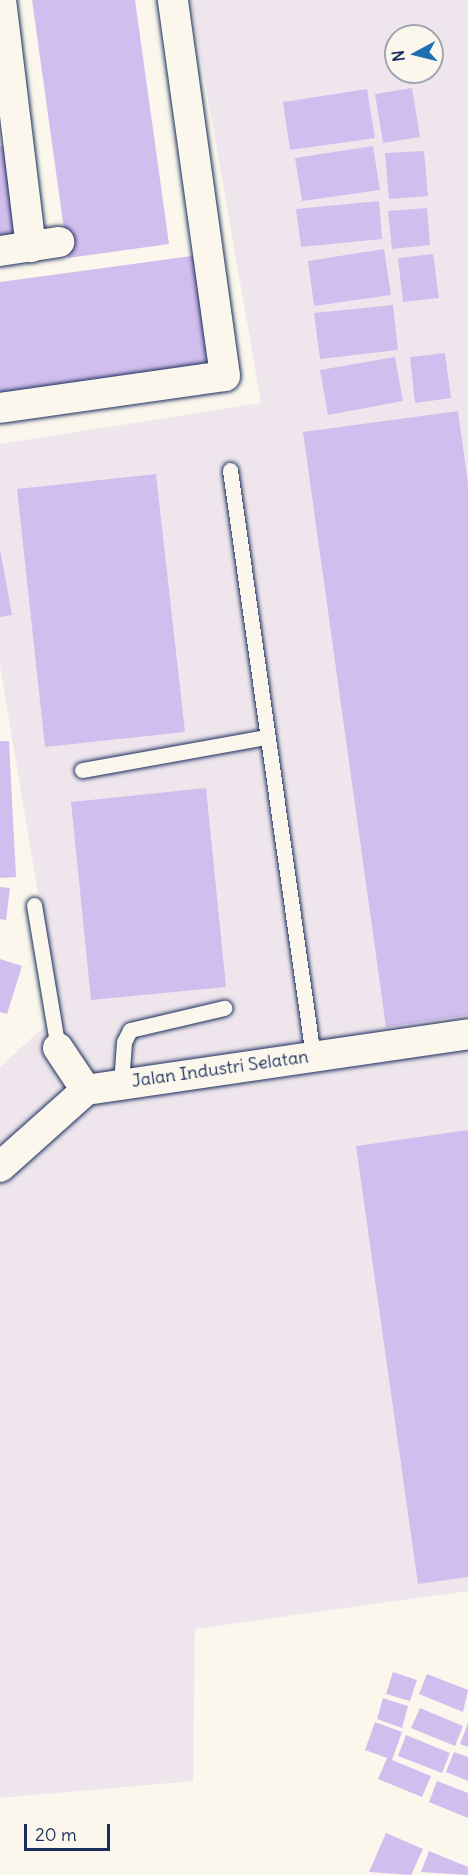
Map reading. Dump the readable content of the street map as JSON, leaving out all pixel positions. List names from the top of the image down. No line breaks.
{"streets":{"street":["Jalan Industri Selatan"]},"scale_bar":"20 m","north":"left"}
